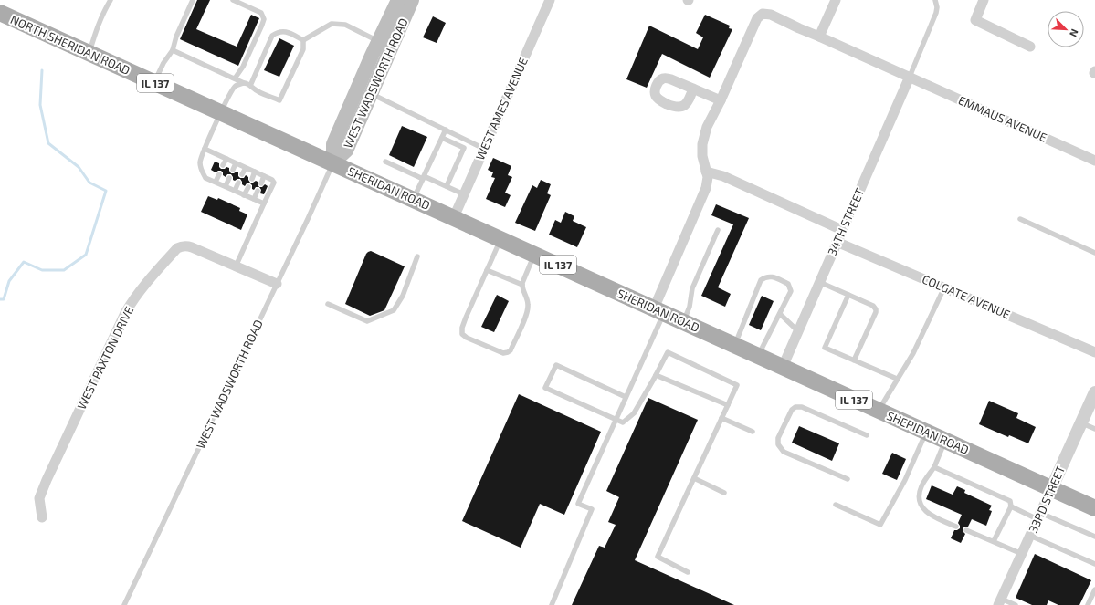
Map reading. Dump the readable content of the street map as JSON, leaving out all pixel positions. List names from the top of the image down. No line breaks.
{"streets":{"main road":["NORTH SHERIDAN ROAD","IL 137","WEST WADSWORTH ROAD","SHERIDAN ROAD"],"street":["WEST AMES AVENUE","EMMAUS AVENUE","34TH STREET","COLGATE AVENUE","WEST PAXTON DRIVE","33RD STREET"]},"crossings":[["NORTH SHERIDAN ROAD","SHERIDAN ROAD"],["WEST WADSWORTH ROAD","SHERIDAN ROAD"],["WEST WADSWORTH ROAD","WEST PAXTON DRIVE"],["WEST AMES AVENUE","SHERIDAN ROAD"],["EMMAUS AVENUE","34TH STREET"],["SHERIDAN ROAD","34TH STREET"],["SHERIDAN ROAD","33RD STREET"],["34TH STREET","COLGATE AVENUE"]],"north":"bottom right"}
